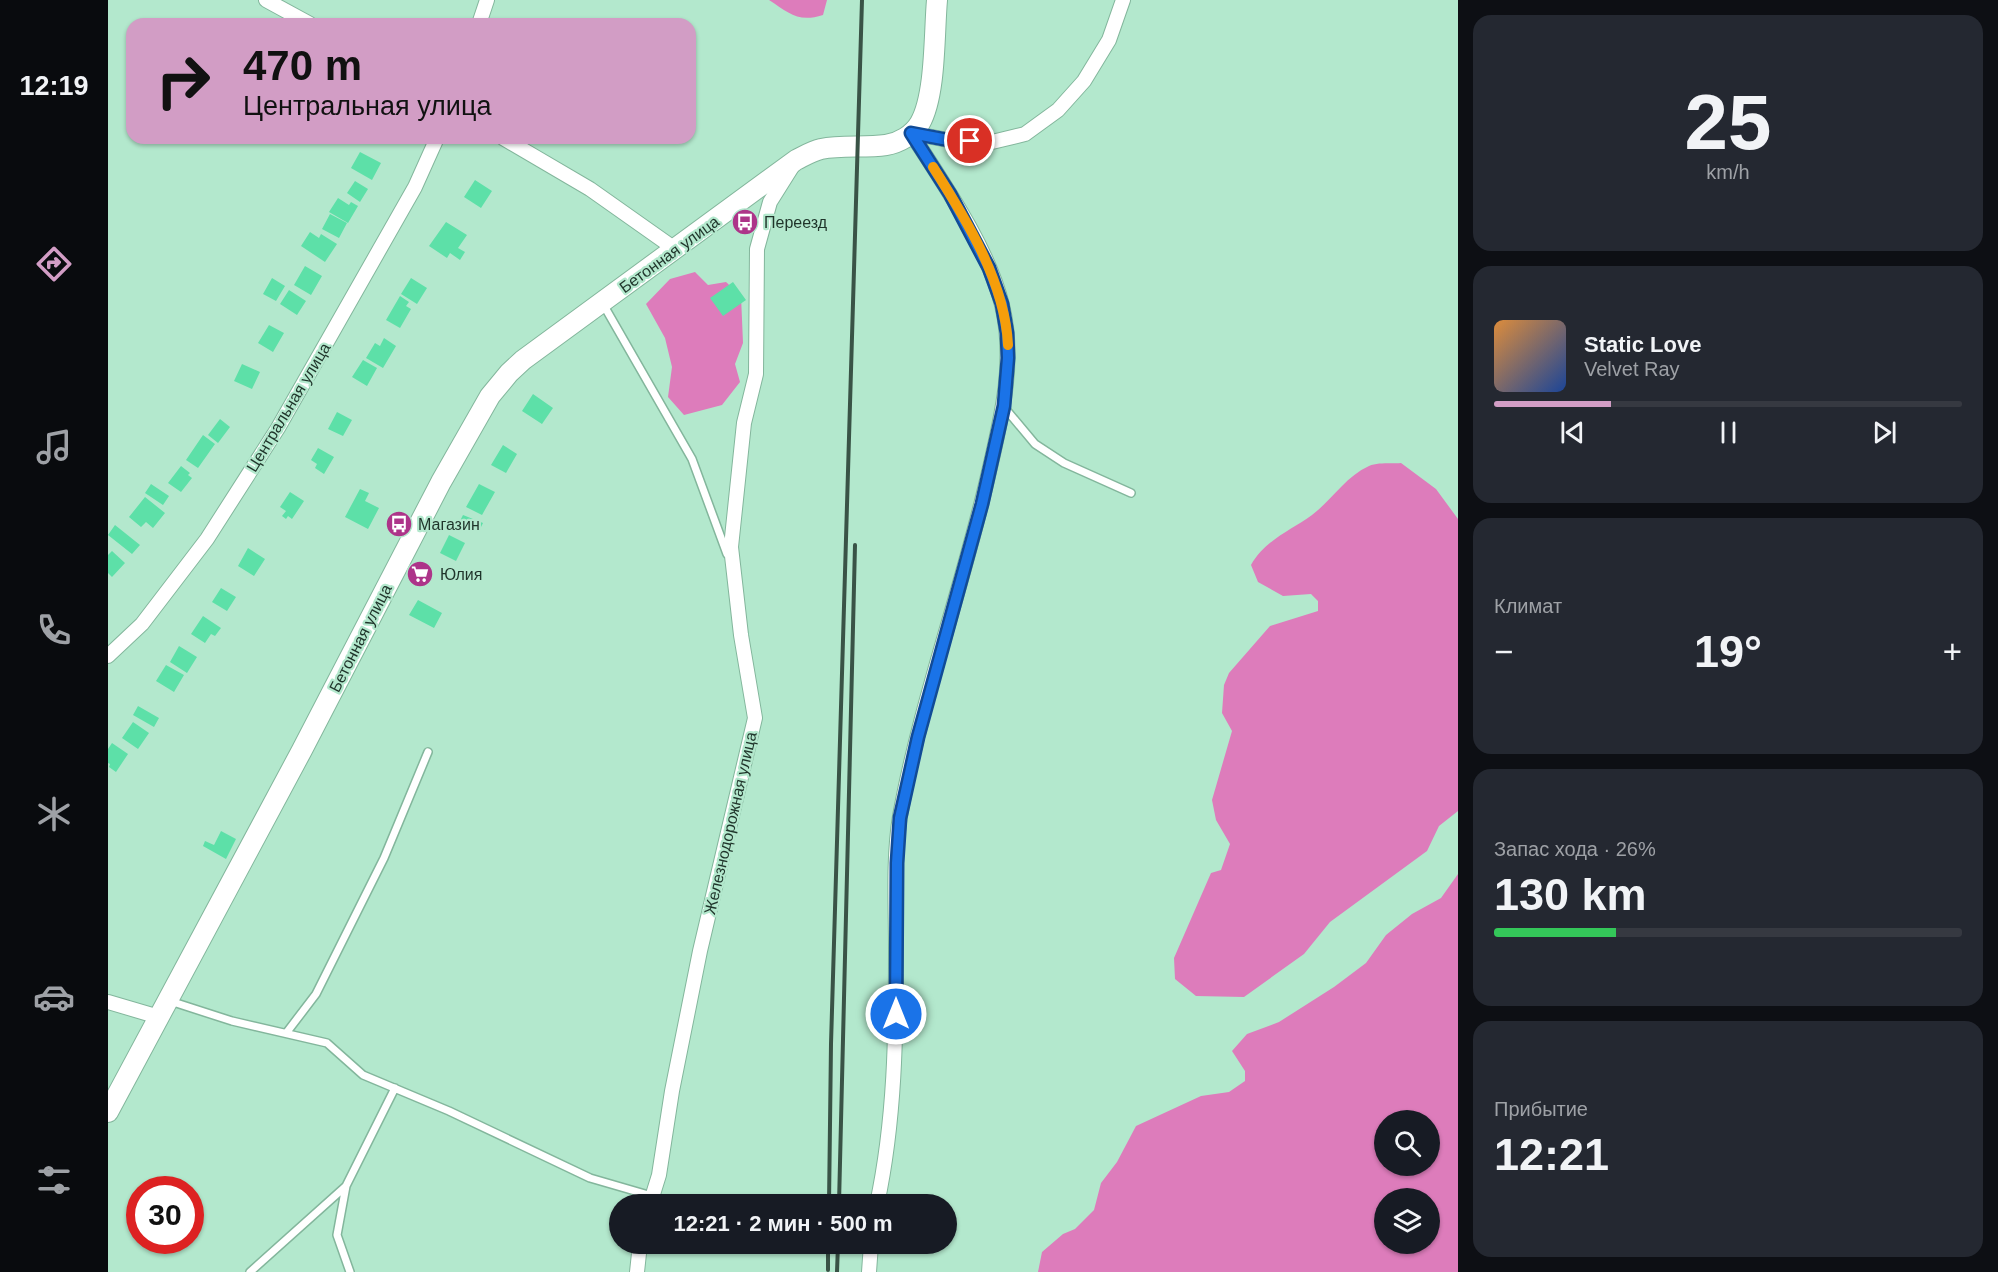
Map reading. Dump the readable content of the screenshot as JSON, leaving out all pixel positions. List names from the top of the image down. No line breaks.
{"streets":{"main road":["Бетонная улица"],"street":["Центральная улица","Железнодорожная улица"]},"crossings":[["Бетонная улица","Железнодорожная улица"]],"places":{"bus stop":["Переезд","Магазин"],"supermarket":["Юлия"]},"page":{"tabs":"12:19","tile":[["25","km/h"],"Климат",["Запас хода · 26%","130 km"],["Прибытие","12:21"]],"turn":["470 m","Центральная улица"],"song":["Static Love","Velvet Ray"],"heat":["−","19°","+"],"limit":"30","trip":"12:21 · 2 мин · 500 m"}}
